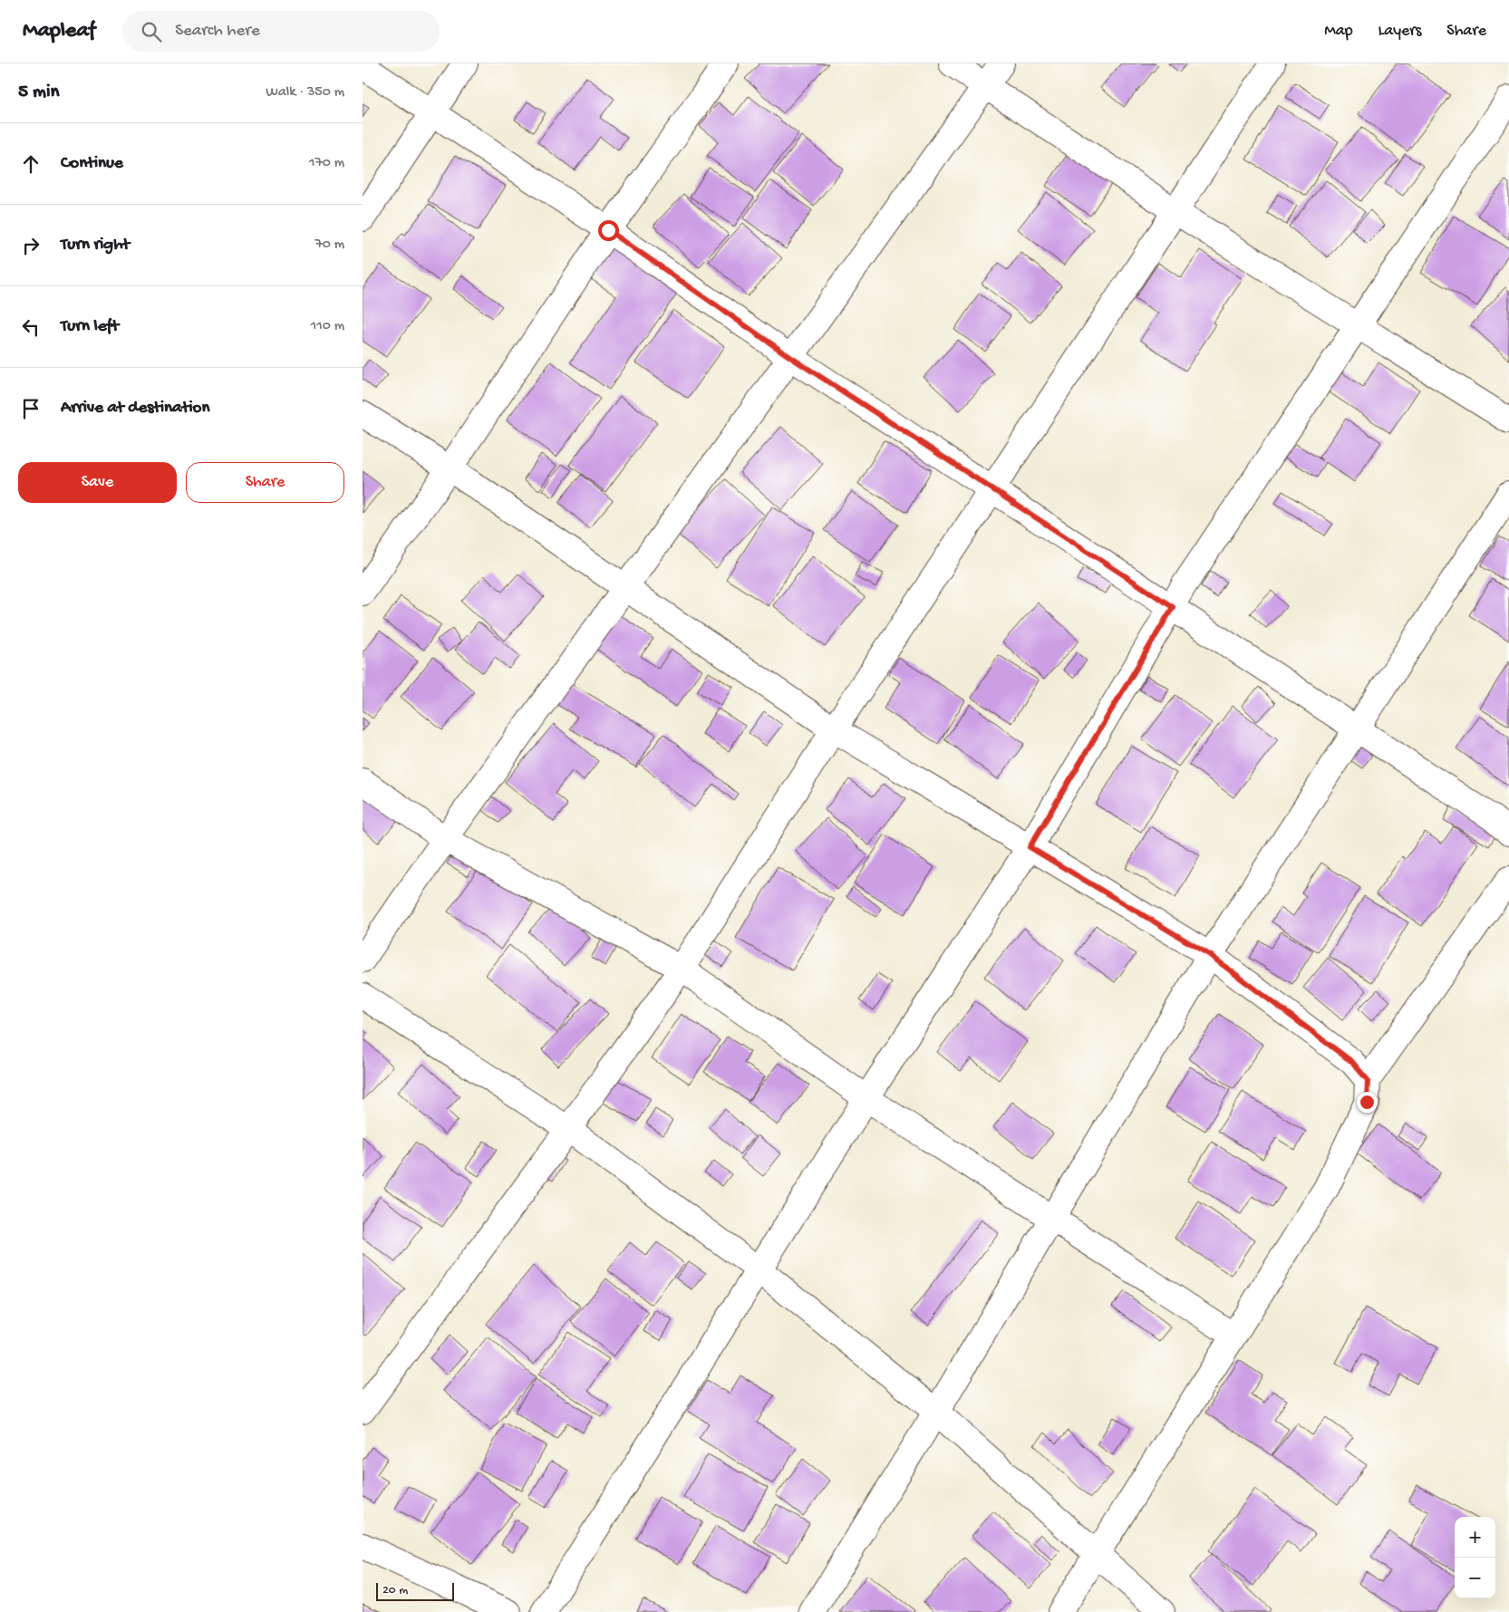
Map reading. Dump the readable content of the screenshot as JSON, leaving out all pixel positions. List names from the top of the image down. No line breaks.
{"scale_bar":"20 m","page":{"header":"Mapleaf","search":"Search here","nav":["Map","Layers","Share"],"heading":["5 min","Walk · 350 m"],"list":[["Continue","170 m"],["Turn right","70 m"],["Turn left","110 m"],"Arrive at destination"],"buttons":["Save","Share"],"map_buttons":["+","−"],"scale":"20 m"}}
